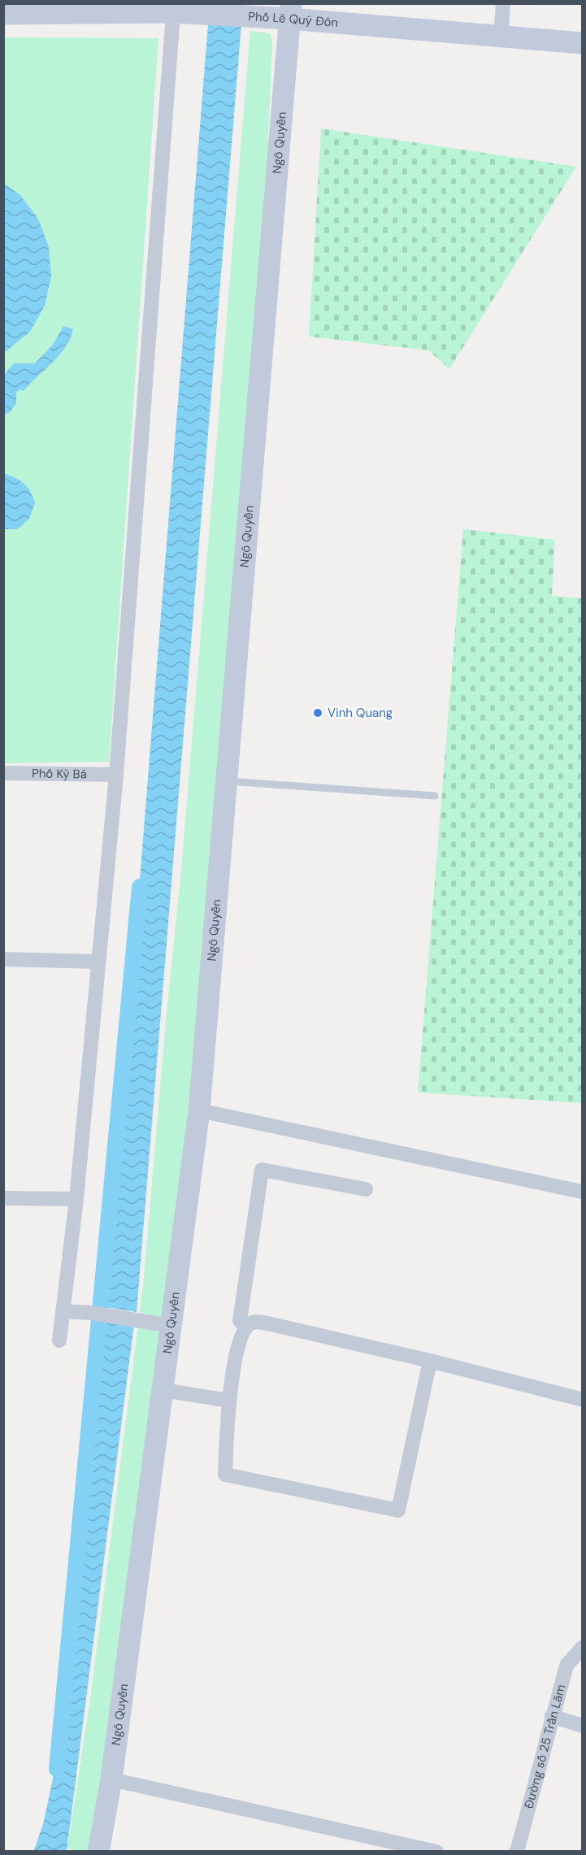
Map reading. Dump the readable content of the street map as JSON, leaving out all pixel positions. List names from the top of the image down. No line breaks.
{"streets":{"street":["Phố Lê Quý Đôn","Ngô Quyền","Phố Kỳ Bá","Đường số 25 Trần Lãm"]},"crossings":[["Phố Lê Quý Đôn","Ngô Quyền"]],"places":["Vinh Quang"]}
